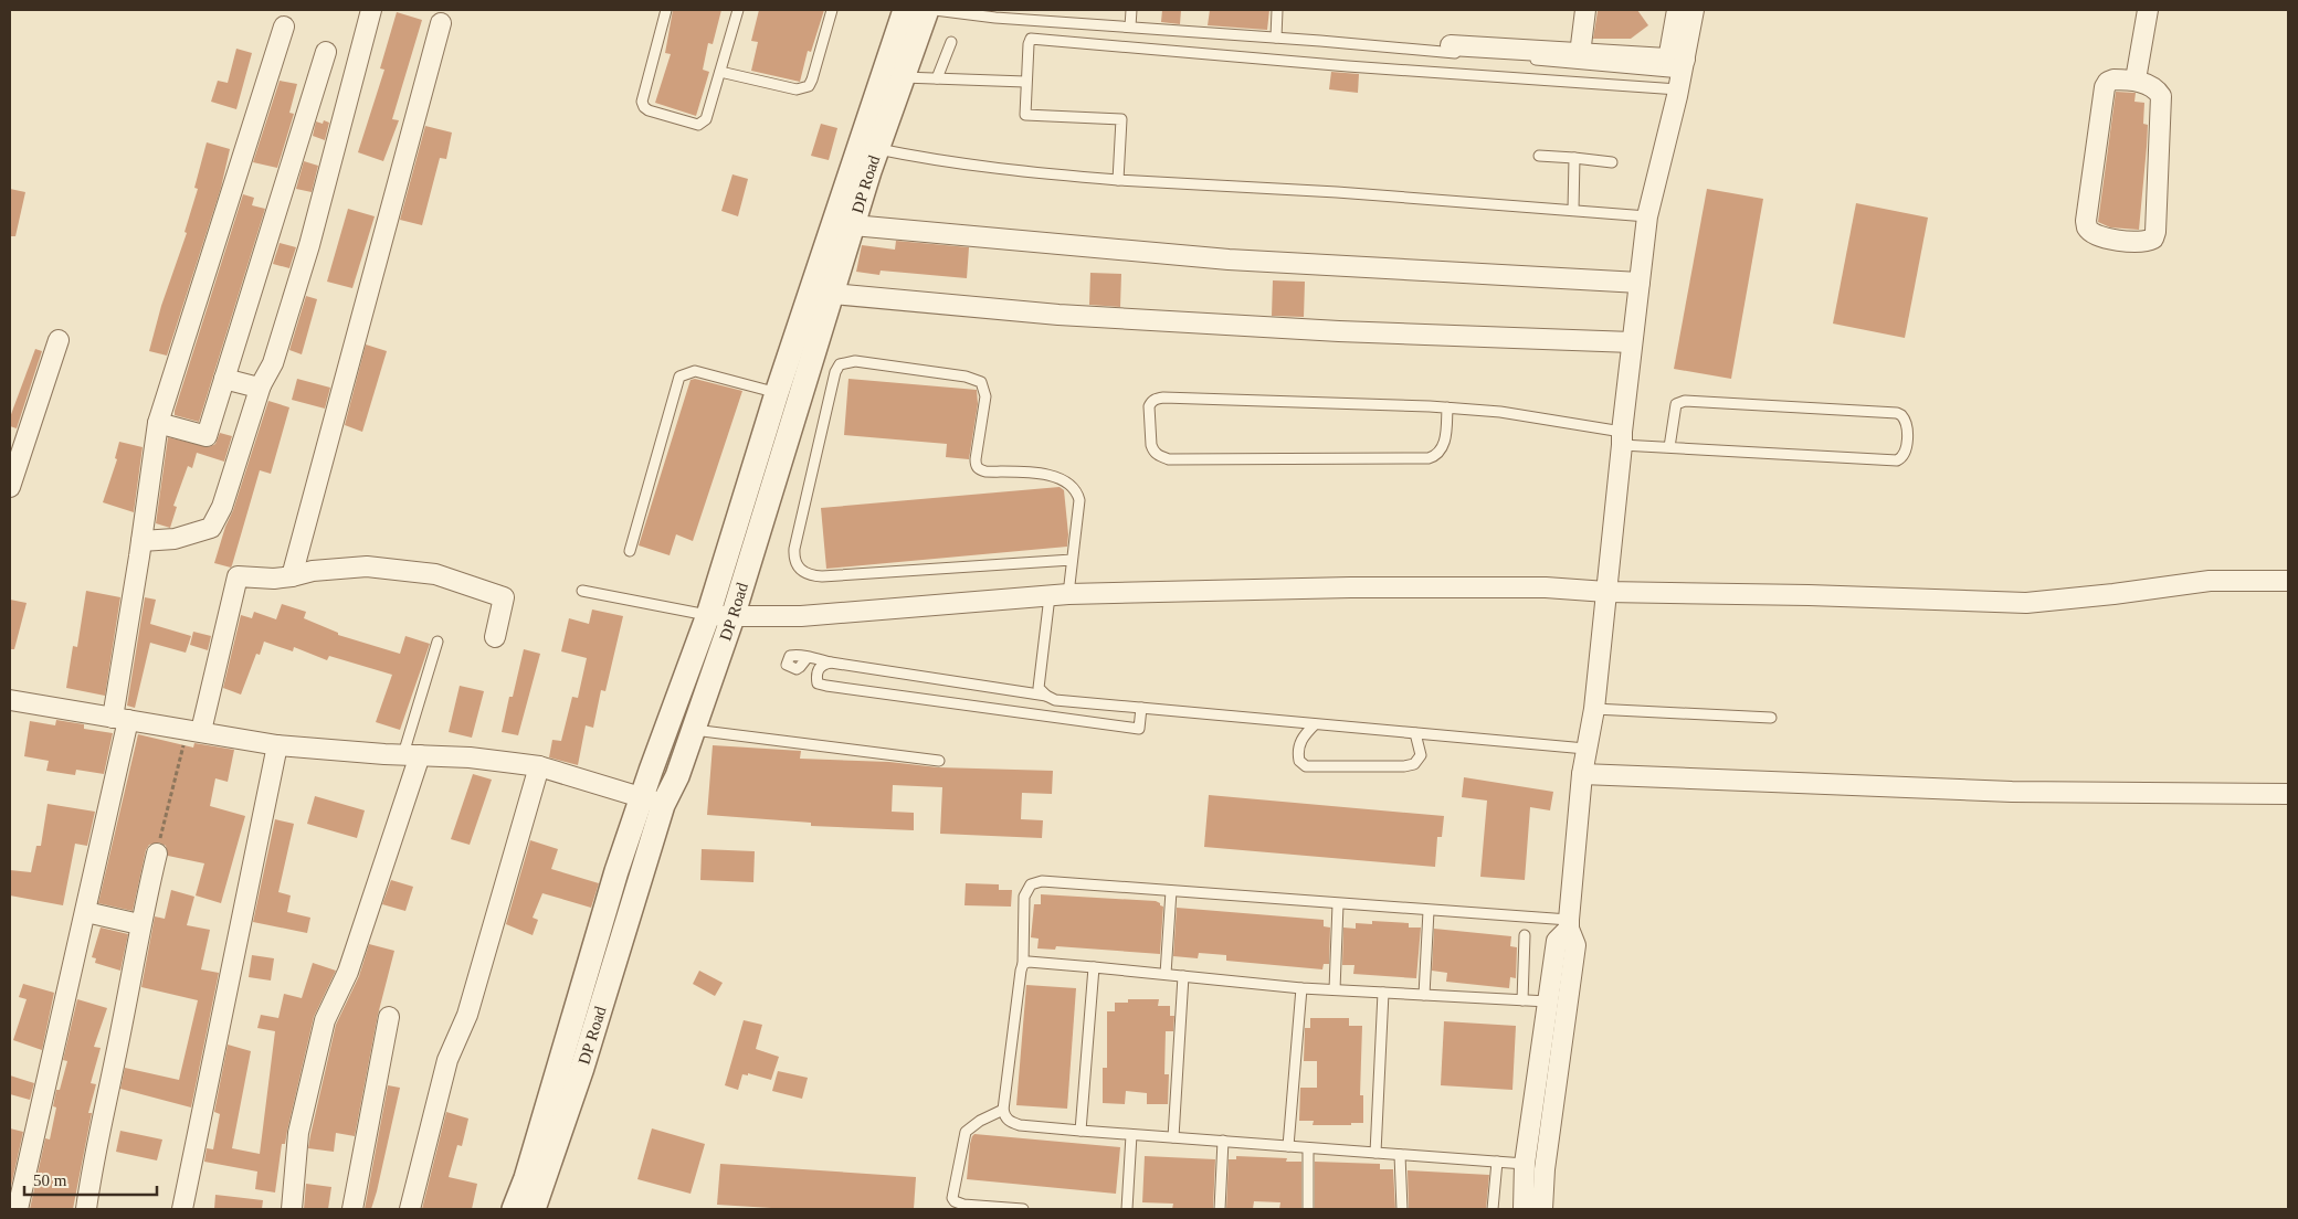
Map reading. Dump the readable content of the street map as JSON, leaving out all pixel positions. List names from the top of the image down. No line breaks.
{"streets":{"street":["DP Road"]},"scale_bar":"50 m"}
